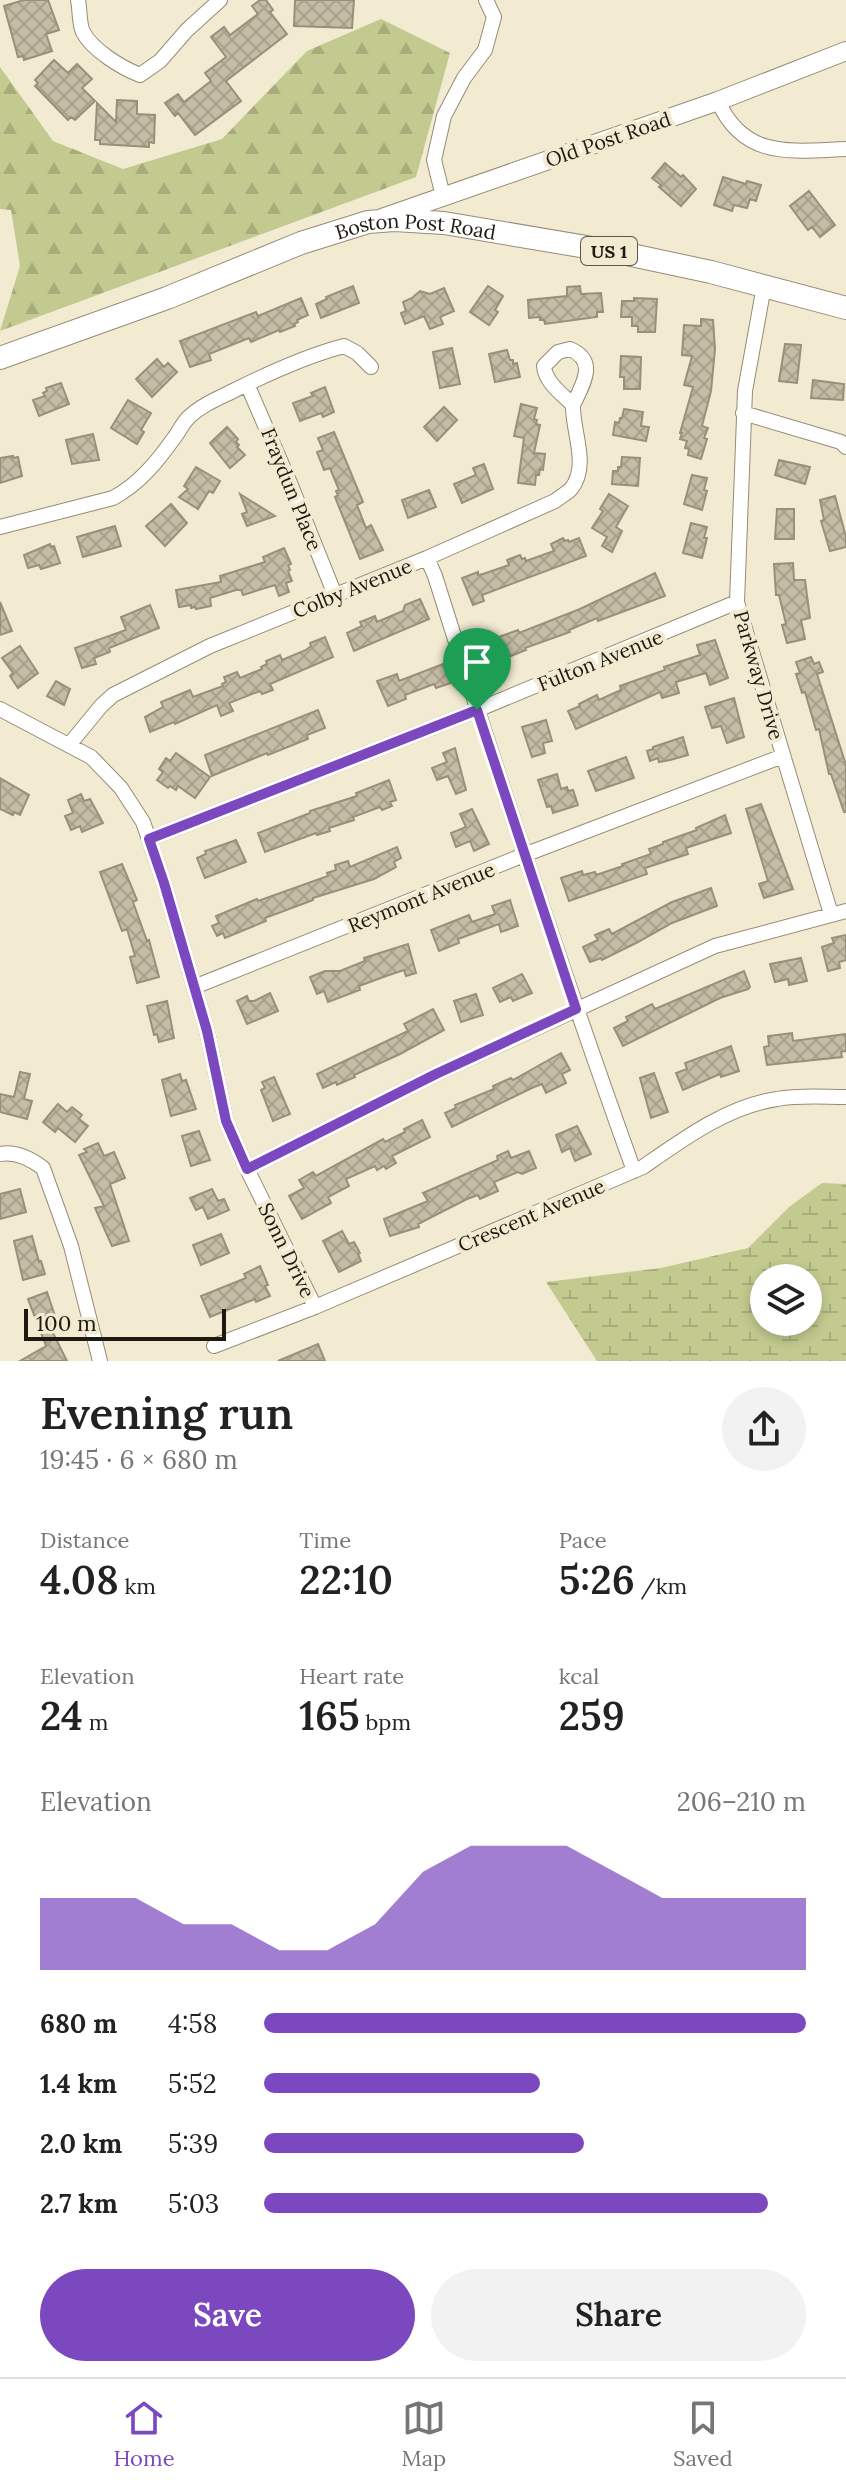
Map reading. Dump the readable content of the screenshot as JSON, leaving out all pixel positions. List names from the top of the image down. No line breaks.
{"streets":{"main road":["Boston Post Road","US 1"],"street":["Old Post Road","Fraydun Place","Colby Avenue","Fulton Avenue","Parkway Drive","Reymont Avenue","Crescent Avenue","Sonn Drive"]},"crossings":[["Old Post Road","Boston Post Road"],["Boston Post Road","Parkway Drive"],["Fraydun Place","Colby Avenue"],["Colby Avenue","Sonn Drive"],["Fulton Avenue","Parkway Drive"],["Fulton Avenue","Sonn Drive"],["Parkway Drive","Reymont Avenue"],["Reymont Avenue","Sonn Drive"],["Crescent Avenue","Sonn Drive"]],"scale_bar":"100 m","page":{"scale":"100 m","heading":["Evening run","19:45 · 6 × 680 m"],"stats":[["Distance","4.08 km"],["Time","22:10"],["Pace","5:26 /km"],["Elevation","24 m"],["Heart rate","165 bpm"],["kcal","259"]],"chart":["Elevation","206–210 m"],"list":[{"name":"680 m","note":"4:58"},{"name":"1.4 km","note":"5:52"},{"name":"2.0 km","note":"5:39"},{"name":"2.7 km","note":"5:03"}],"buttons":["Save","Share"],"tabs":["Home","Map","Saved"]}}
